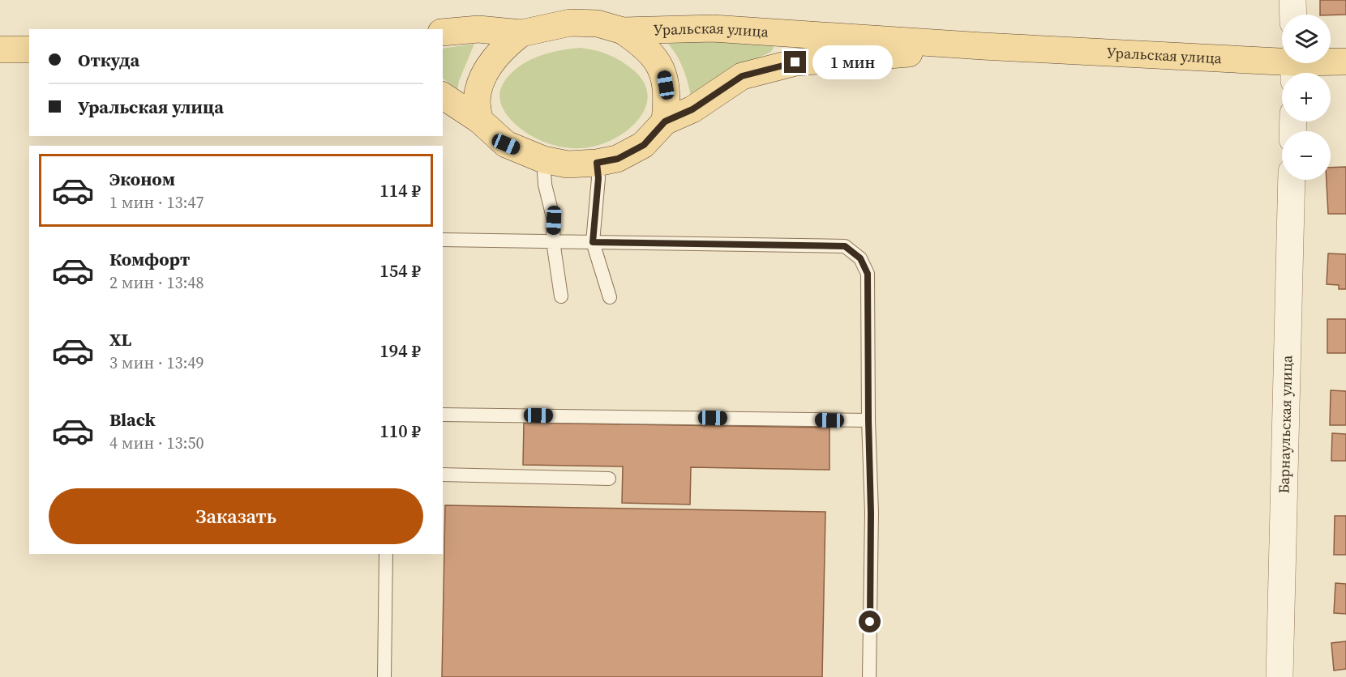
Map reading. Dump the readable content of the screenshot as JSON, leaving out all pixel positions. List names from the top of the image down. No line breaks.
{"streets":{"main road":["Уральская улица"],"street":["Барнаульская улица"]},"page":{"map_buttons":["+","−"],"banner":["Откуда","Уральская улица"],"bubble":"1 мин","list":[{"name":"Эконом","note":"1 мин · 13:47","value":"114 ₽"},{"name":"Комфорт","note":"2 мин · 13:48","value":"154 ₽"},{"name":"XL","note":"3 мин · 13:49","value":"194 ₽"},{"name":"Black","note":"4 мин · 13:50","value":"110 ₽"}],"buttons":"Заказать"}}
